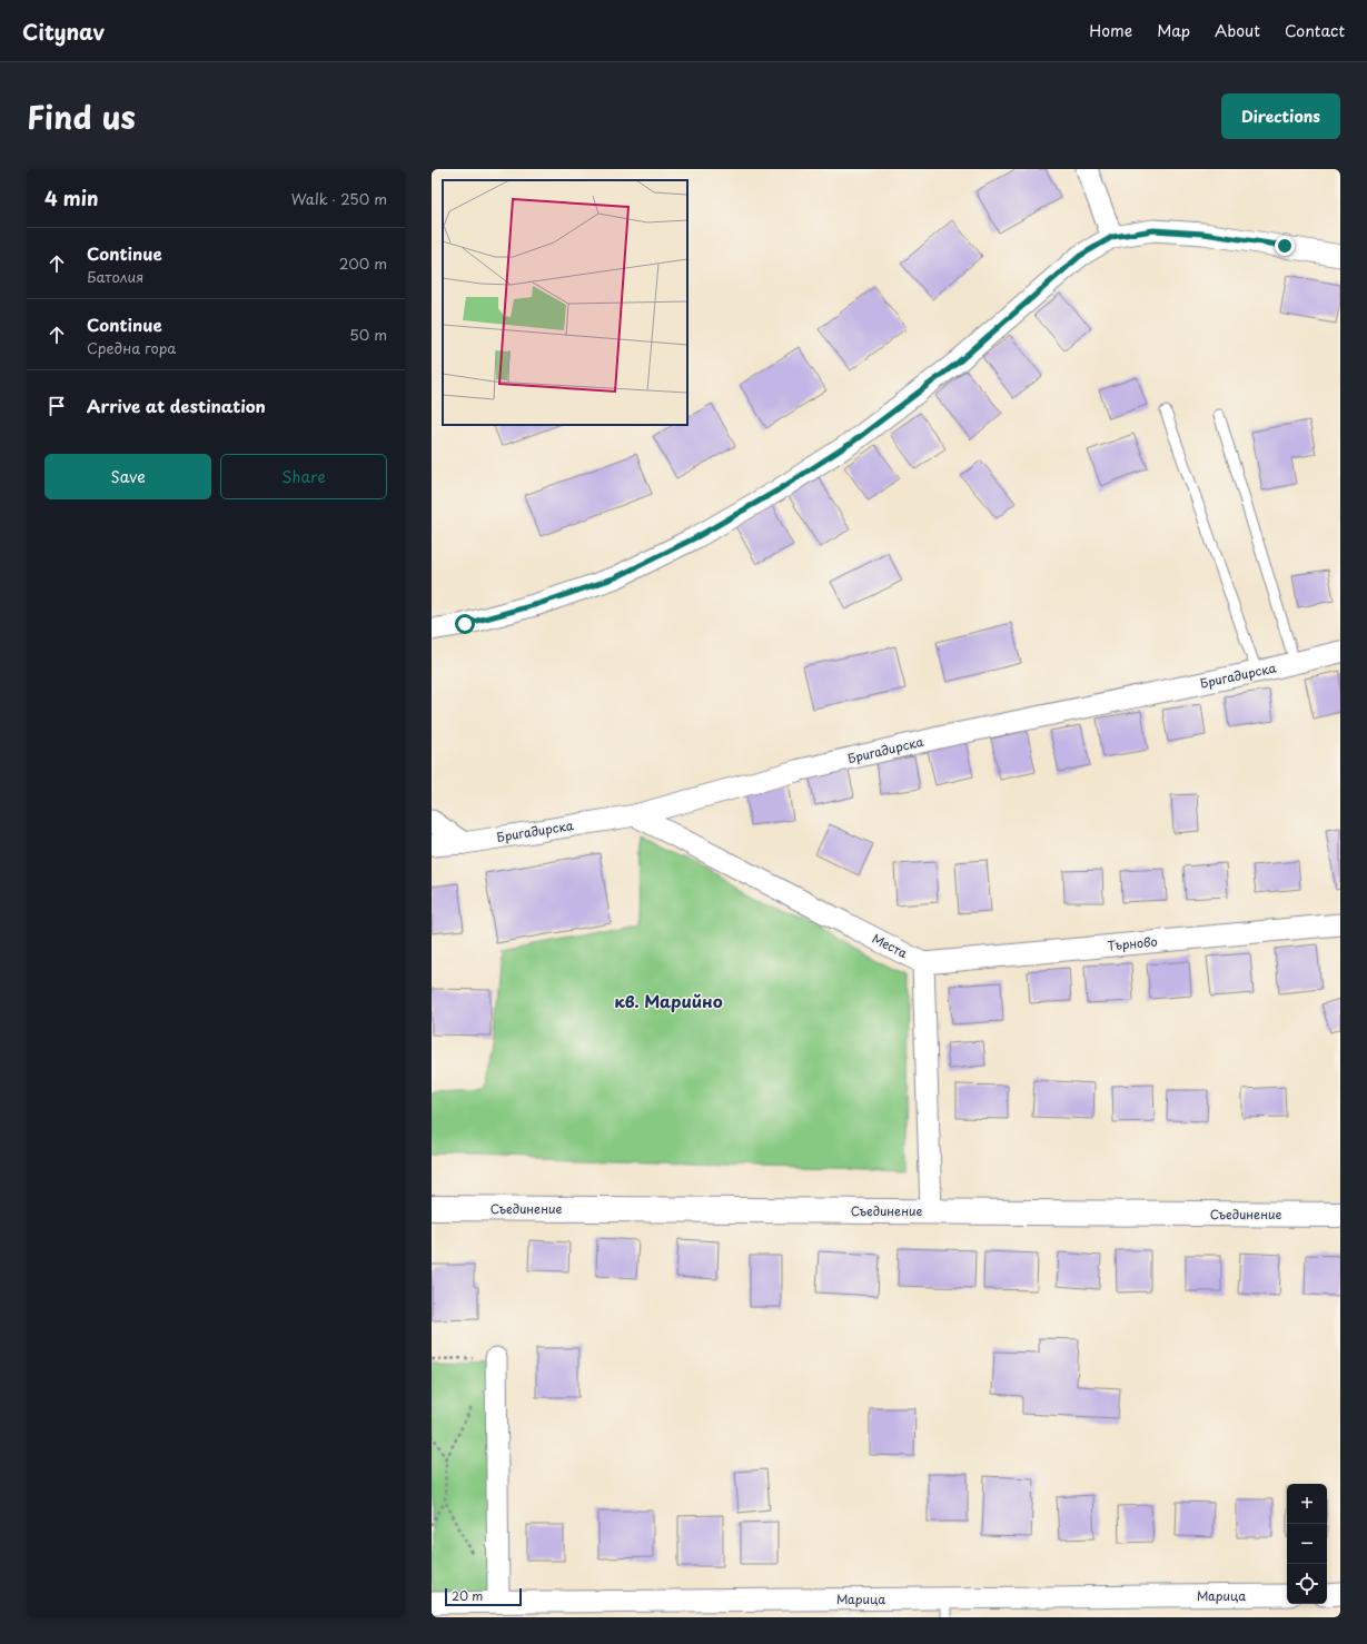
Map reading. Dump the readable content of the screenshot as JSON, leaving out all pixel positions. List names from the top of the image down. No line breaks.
{"streets":{"street":["Бригадирска","Търново","Места","Съединение","Марица"]},"crossings":[["Бригадирска","Места"],["Търново","Места"]],"districts":["кв. Марийно"],"scale_bar":"20 m","page":{"header":"Citynav","nav":["Home","Map","About","Contact"],"title":"Find us","buttons":["Directions",["Save","Share"]],"heading":["4 min","Walk · 250 m"],"list":[["Continue","Батолия","200 m"],["Continue","Средна гора","50 m"],"Arrive at destination"],"map_buttons":["+","−"],"scale":"20 m"}}
